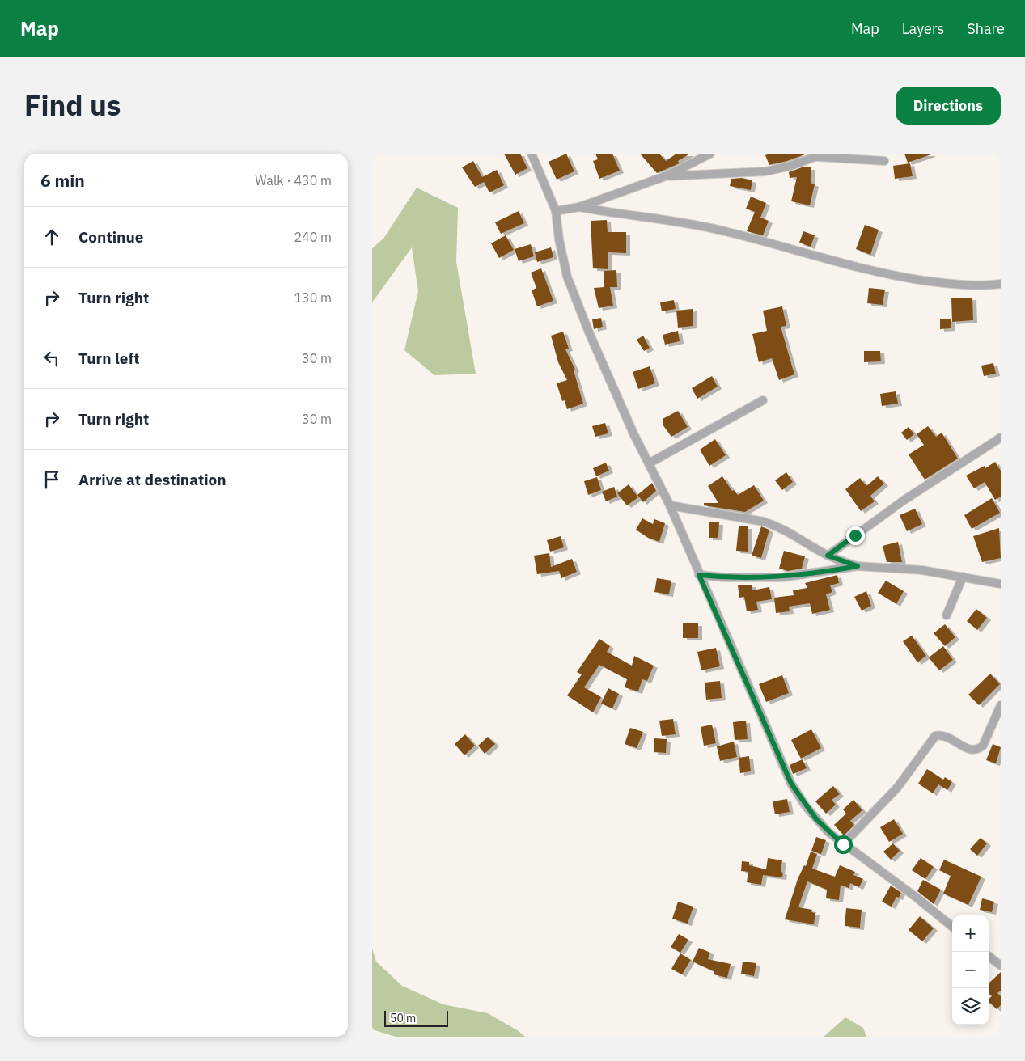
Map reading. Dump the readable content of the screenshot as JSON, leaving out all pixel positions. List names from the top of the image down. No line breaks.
{"scale_bar":"50 m","page":{"header":"Map","nav":["Map","Layers","Share"],"title":"Find us","buttons":"Directions","heading":["6 min","Walk · 430 m"],"list":[["Continue","240 m"],["Turn right","130 m"],["Turn left","30 m"],["Turn right","30 m"],"Arrive at destination"],"map_buttons":["+","−"],"scale":"50 m"}}
